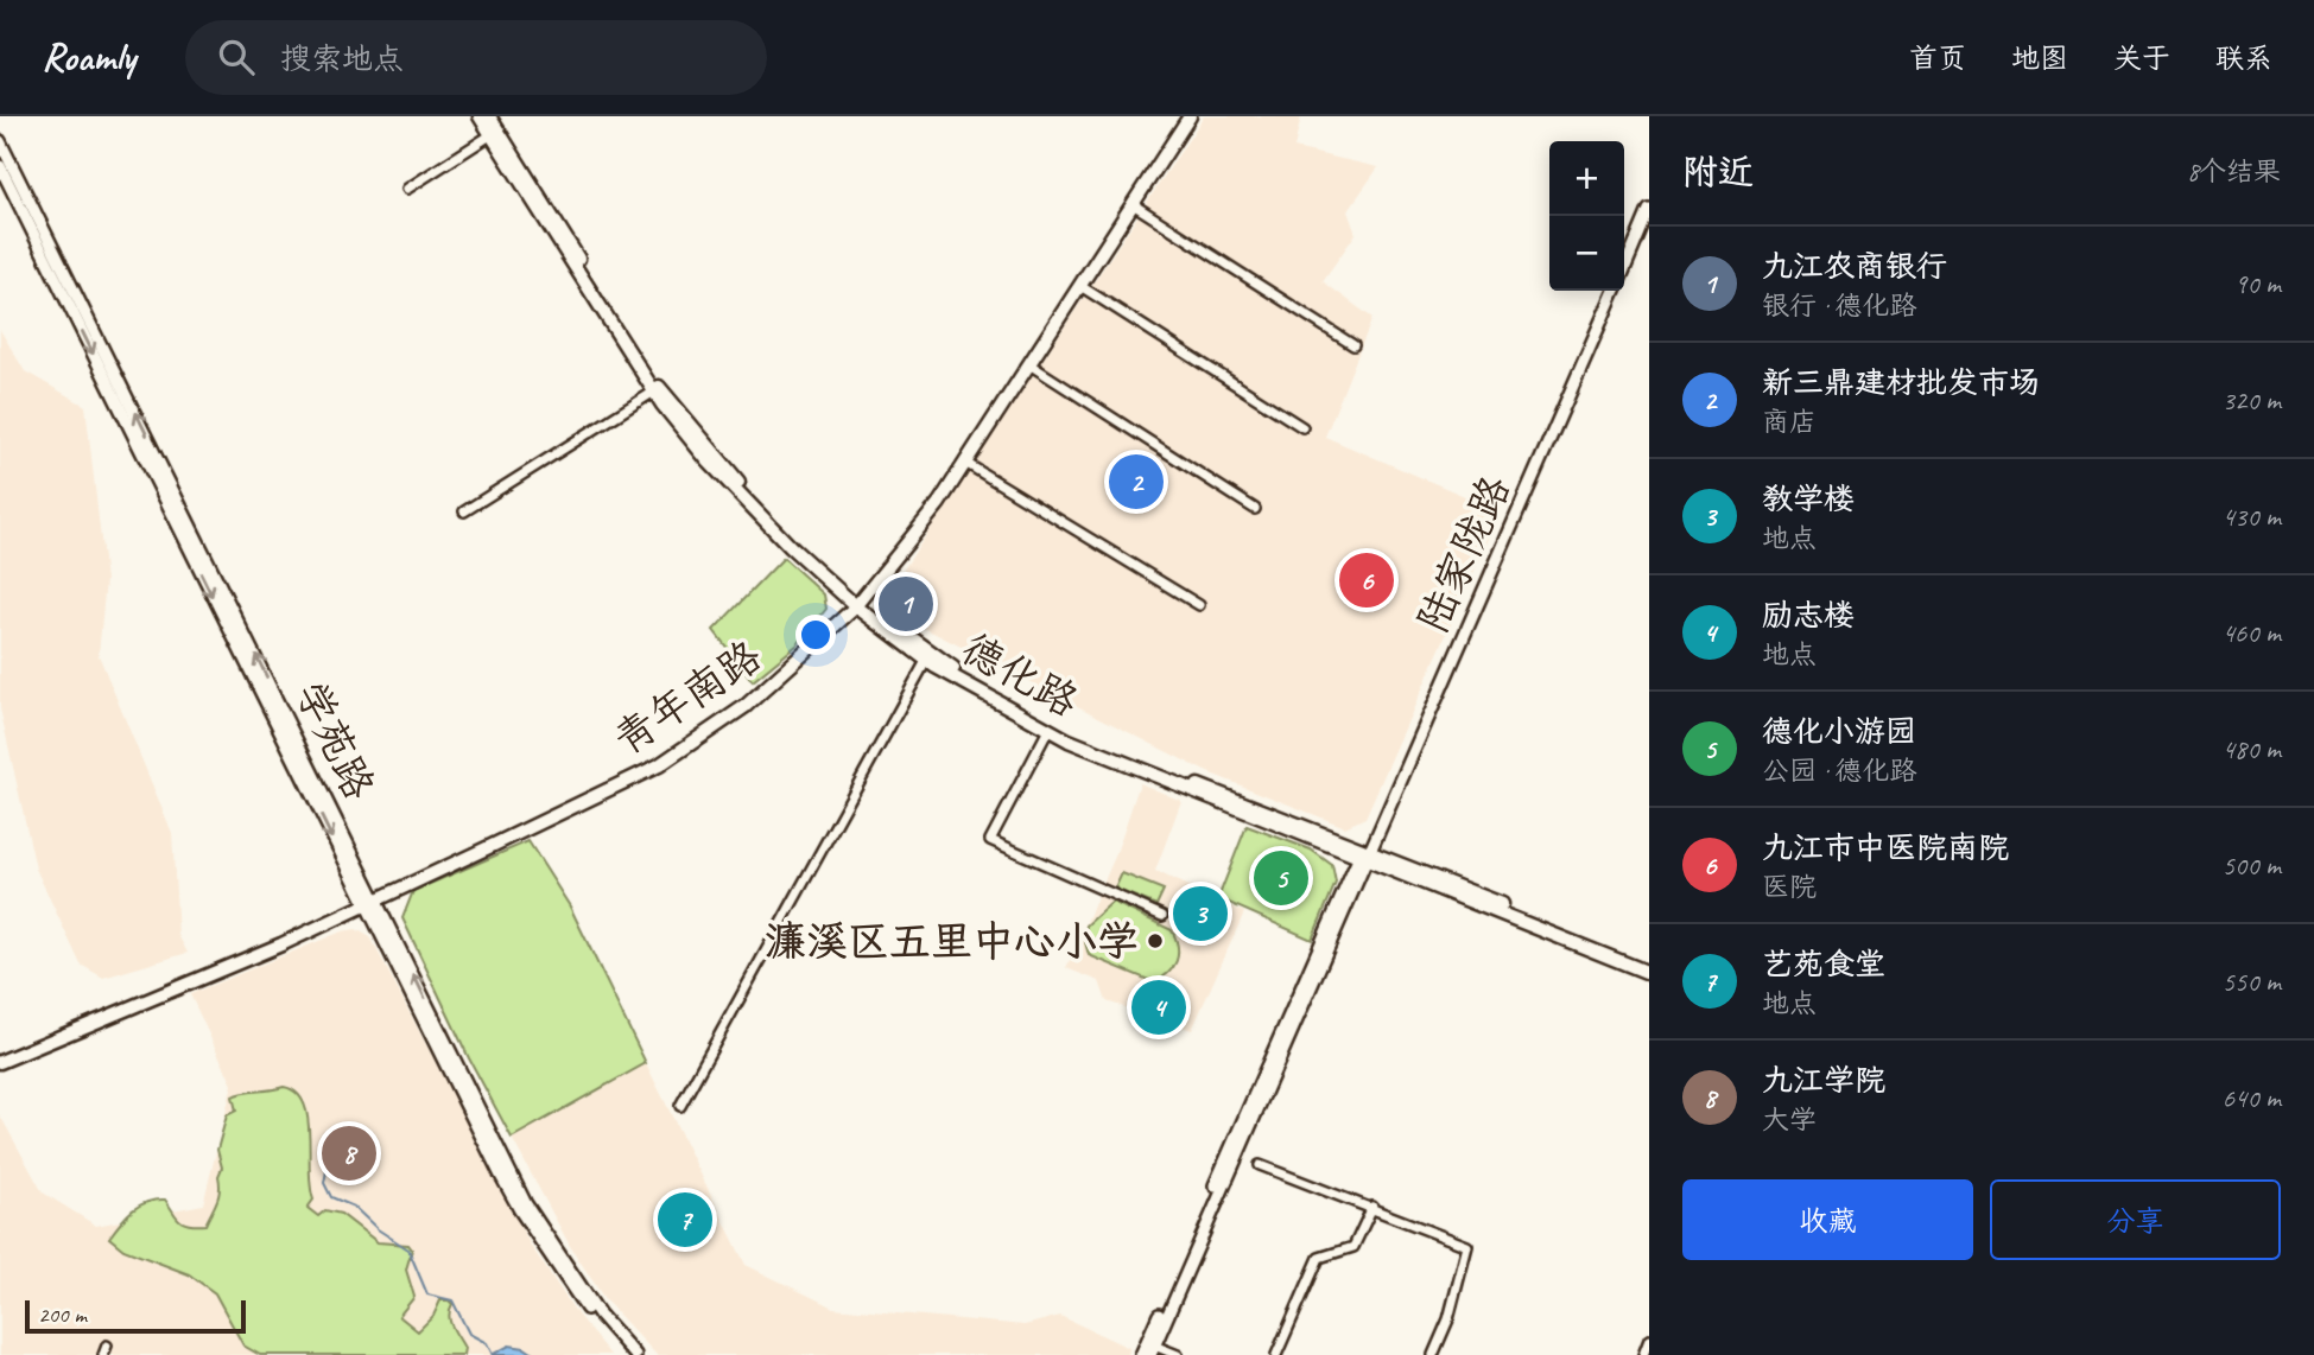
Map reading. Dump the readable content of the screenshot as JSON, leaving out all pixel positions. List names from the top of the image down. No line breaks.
{"streets":{"main road":["德化路","青年南路"],"street":["陆家陇路","学苑路"]},"crossings":[["陆家陇路","德化路"],["德化路","青年南路"],["青年南路","学苑路"]],"places":["濂溪区五里中心小学"],"scale_bar":"200 m","page":{"header":"Roamly","search":"搜索地点","nav":["首页","地图","关于","联系"],"heading":["附近","8个结果"],"map_buttons":["+","−"],"list":[{"mark":"1","name":"九江农商银行","note":"银行 · 德化路","value":"90 m"},{"mark":"2","name":"新三鼎建材批发市场","note":"商店","value":"320 m"},{"mark":"3","name":"教学楼","note":"地点","value":"430 m"},{"mark":"4","name":"励志楼","note":"地点","value":"460 m"},{"mark":"5","name":"德化小游园","note":"公园 · 德化路","value":"480 m"},{"mark":"6","name":"九江市中医院南院","note":"医院","value":"500 m"},{"mark":"7","name":"艺苑食堂","note":"地点","value":"550 m"},{"mark":"8","name":"九江学院","note":"大学","value":"640 m"}],"pins":["2","6","1","5","3","4","8","7"],"buttons":["收藏","分享"],"scale":"200 m"}}
